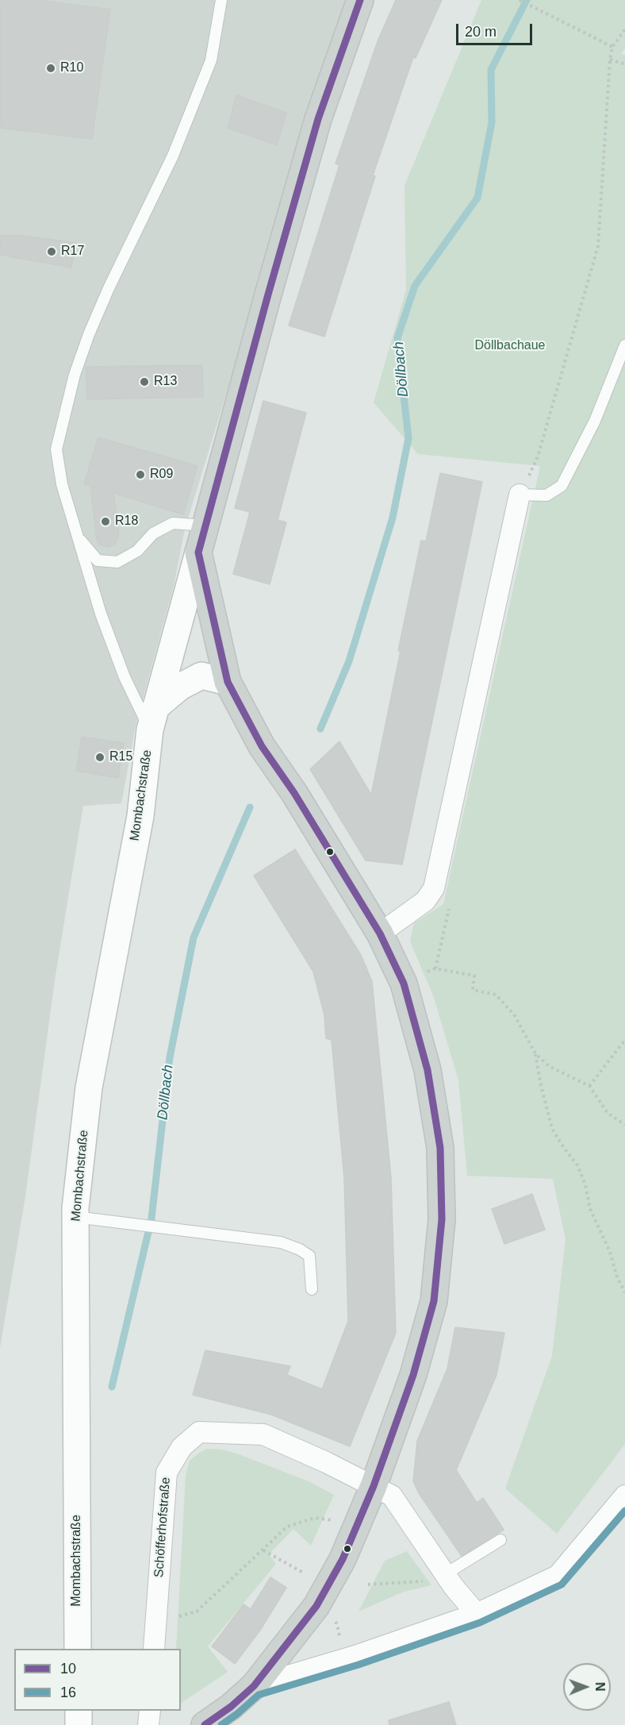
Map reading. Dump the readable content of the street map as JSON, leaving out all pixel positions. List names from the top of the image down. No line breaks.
{"streets":{"street":["Mombachstraße","Schöfferhofstraße"]},"water":["Döllbach"],"parks":["Döllbachaue"],"places":["R10","R17","R13","R09","R18","R15"],"lines":["transit line 10","transit line 16"],"legend":["10","16"],"scale_bar":"20 m","north":"right"}
